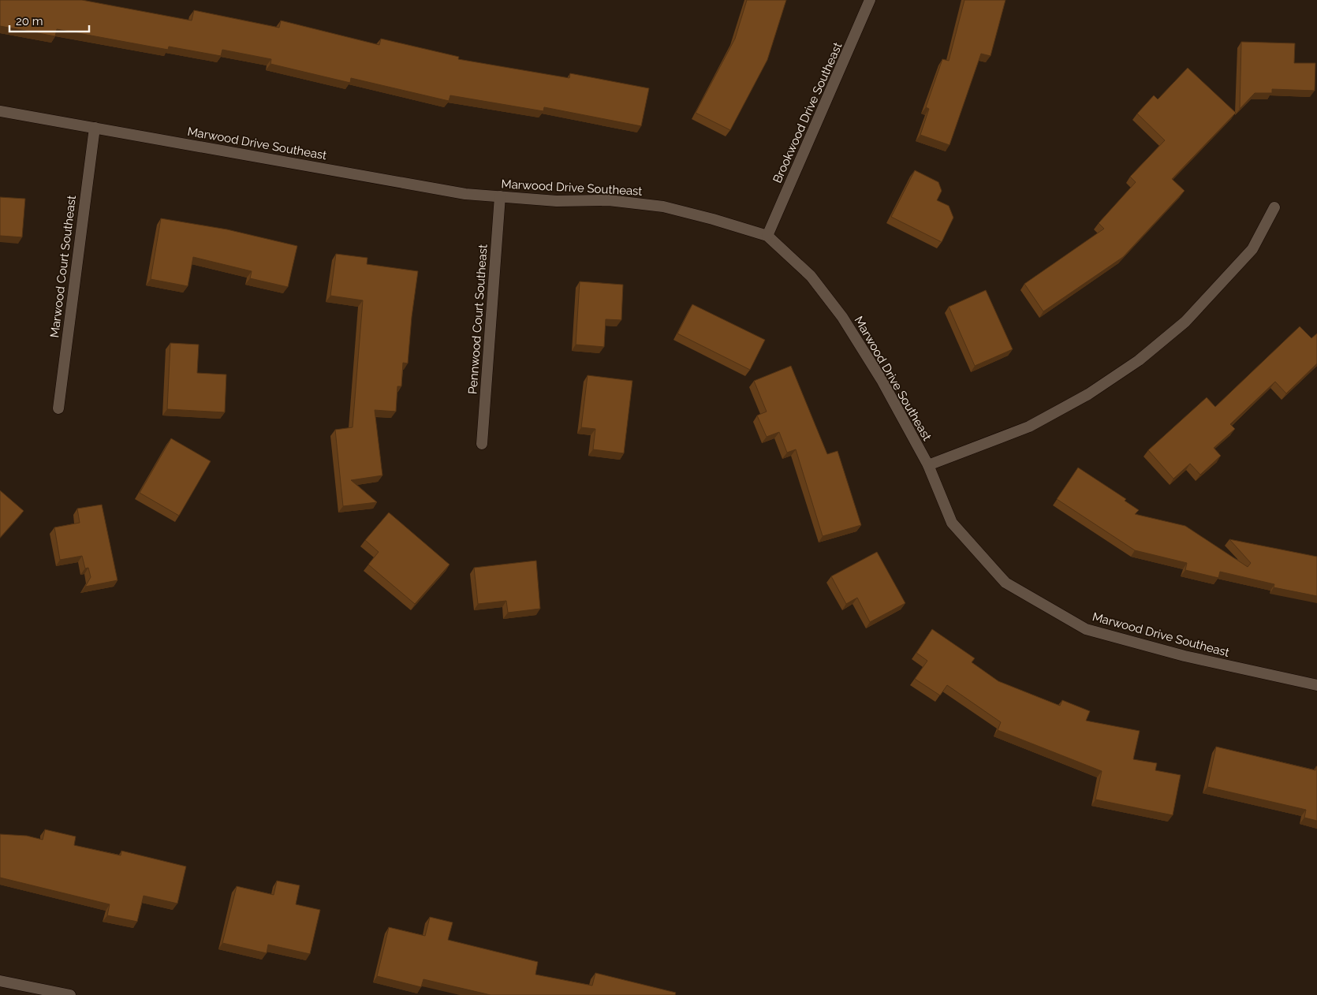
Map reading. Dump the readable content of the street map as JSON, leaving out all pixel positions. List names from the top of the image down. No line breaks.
{"streets":{"street":["Brookwood Drive Southeast","Marwood Drive Southeast","Marwood Court Southeast","Pennwood Court Southeast"]},"crossings":[["Brookwood Drive Southeast","Marwood Drive Southeast"],["Marwood Drive Southeast","Marwood Court Southeast"],["Marwood Drive Southeast","Pennwood Court Southeast"]],"scale_bar":"20 m"}
